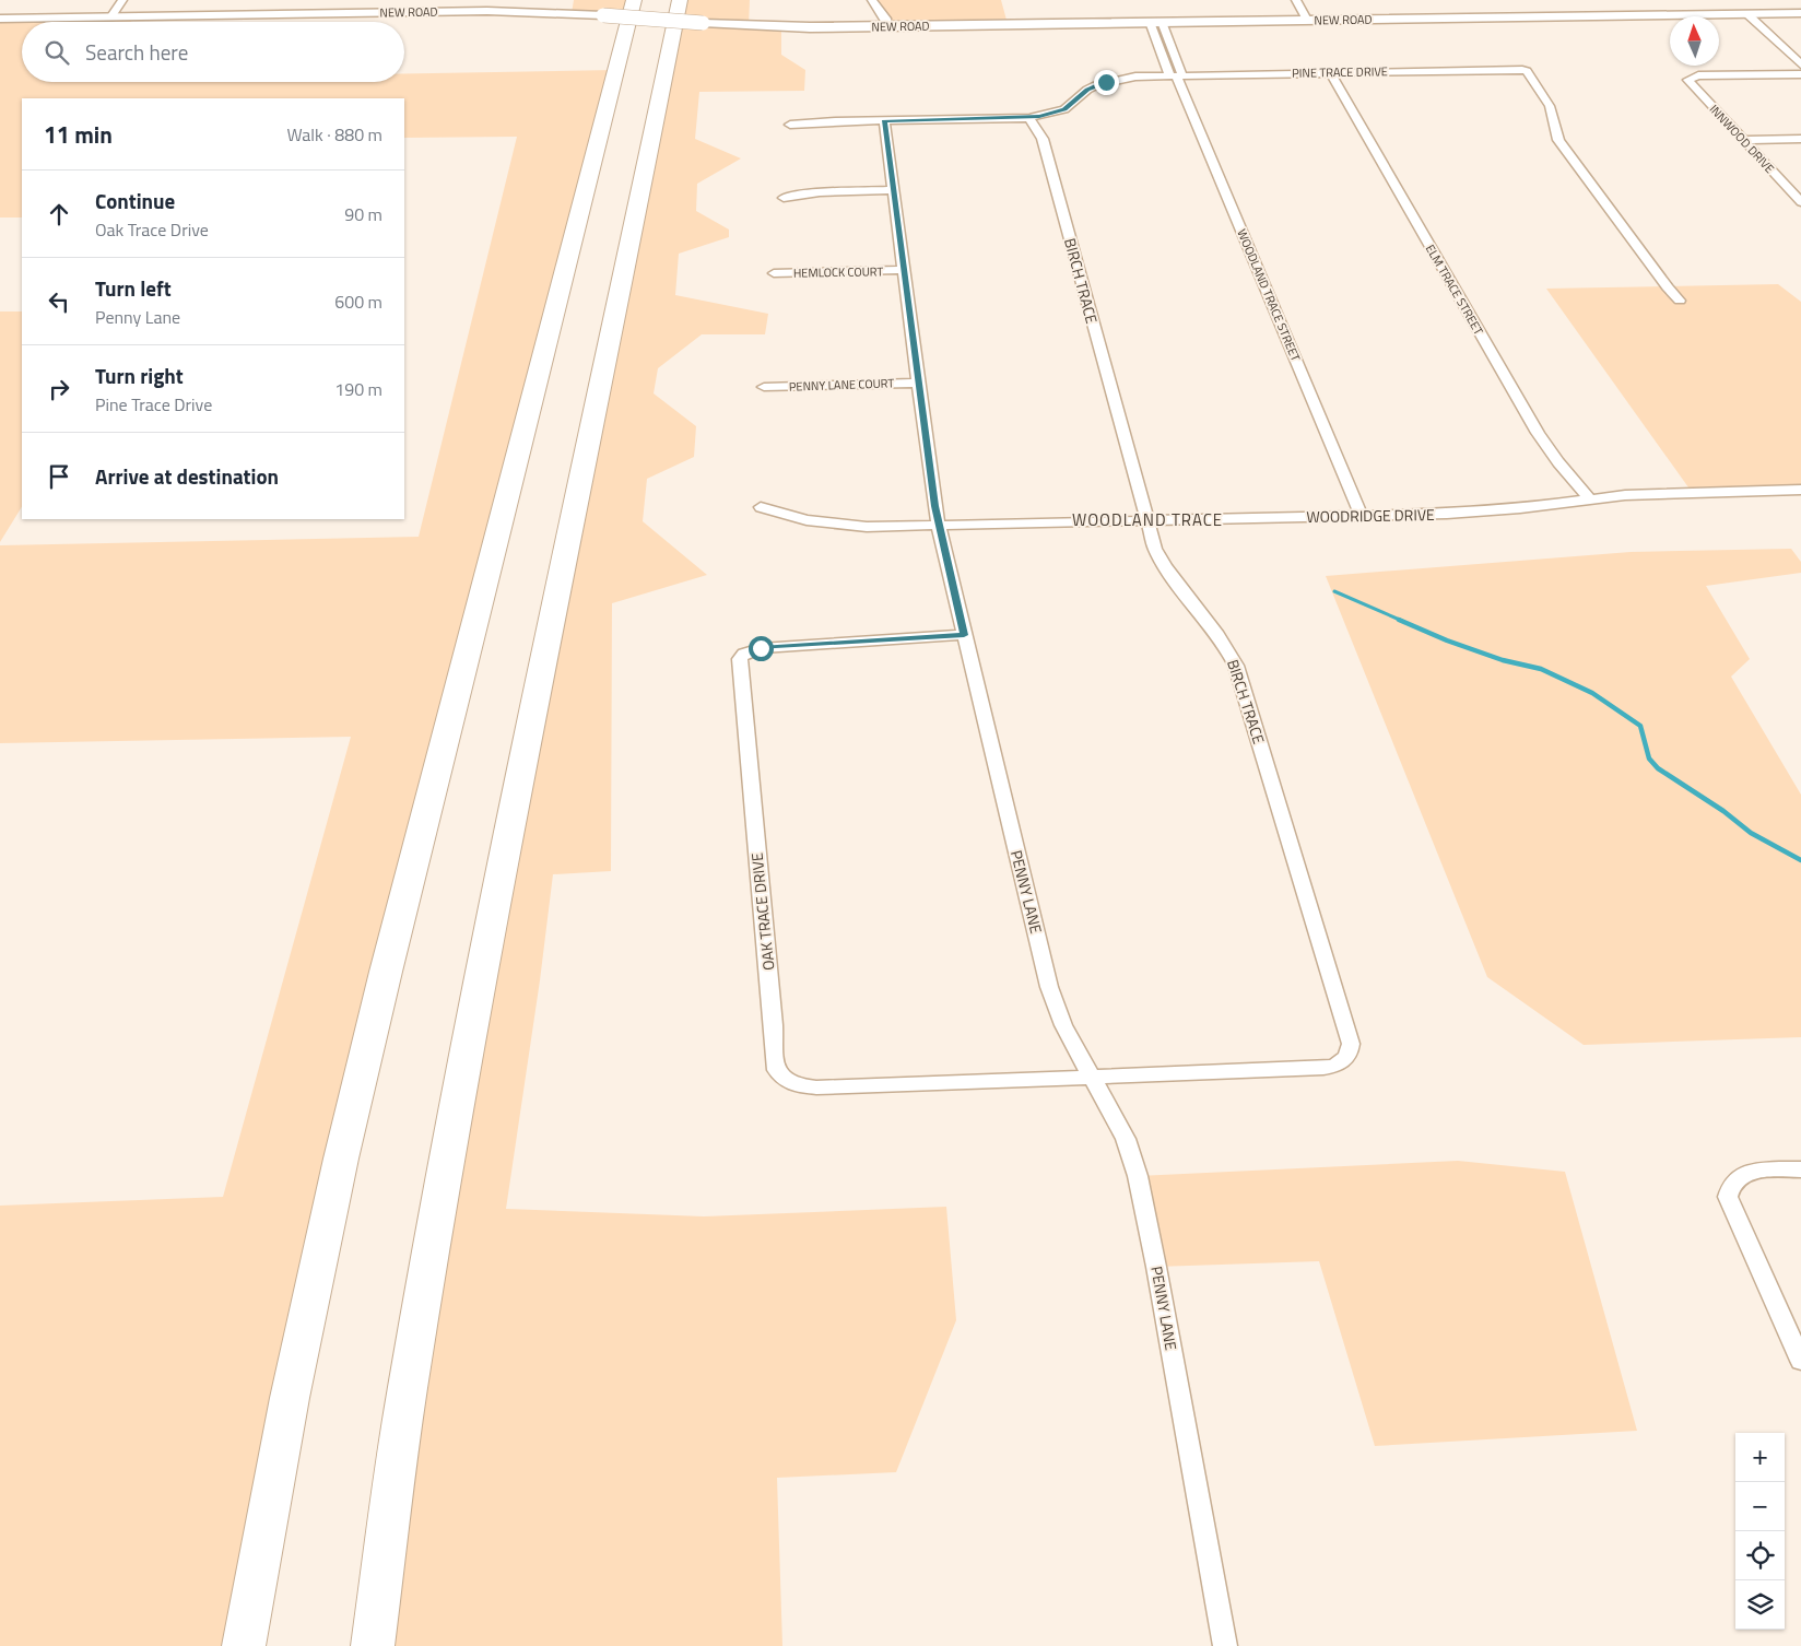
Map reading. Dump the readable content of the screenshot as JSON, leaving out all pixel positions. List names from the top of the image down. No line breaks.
{"streets":{"street":["NEW ROAD","PINE TRACE DRIVE","INNWOOD DRIVE","HEMLOCK COURT","BIRCH TRACE","ELM TRACE STREET","WOODLAND TRACE STREET","PENNY LANE COURT","WOODRIDGE DRIVE","PENNY LANE","OAK TRACE DRIVE"]},"crossings":[["NEW ROAD","WOODLAND TRACE STREET"],["PINE TRACE DRIVE","BIRCH TRACE"],["PINE TRACE DRIVE","ELM TRACE STREET"],["PINE TRACE DRIVE","WOODLAND TRACE STREET"],["PINE TRACE DRIVE","PENNY LANE"],["HEMLOCK COURT","PENNY LANE"],["BIRCH TRACE","WOODRIDGE DRIVE"],["BIRCH TRACE","PENNY LANE"],["BIRCH TRACE","OAK TRACE DRIVE"],["ELM TRACE STREET","WOODRIDGE DRIVE"],["WOODLAND TRACE STREET","WOODRIDGE DRIVE"],["PENNY LANE COURT","PENNY LANE"],["WOODRIDGE DRIVE","PENNY LANE"],["PENNY LANE","OAK TRACE DRIVE"]],"districts":["WOODLAND TRACE"],"north":"top","page":{"search":"Search here","heading":["11 min","Walk · 880 m"],"list":[["Continue","Oak Trace Drive","90 m"],["Turn left","Penny Lane","600 m"],["Turn right","Pine Trace Drive","190 m"],"Arrive at destination"],"map_buttons":["+","−"]}}
